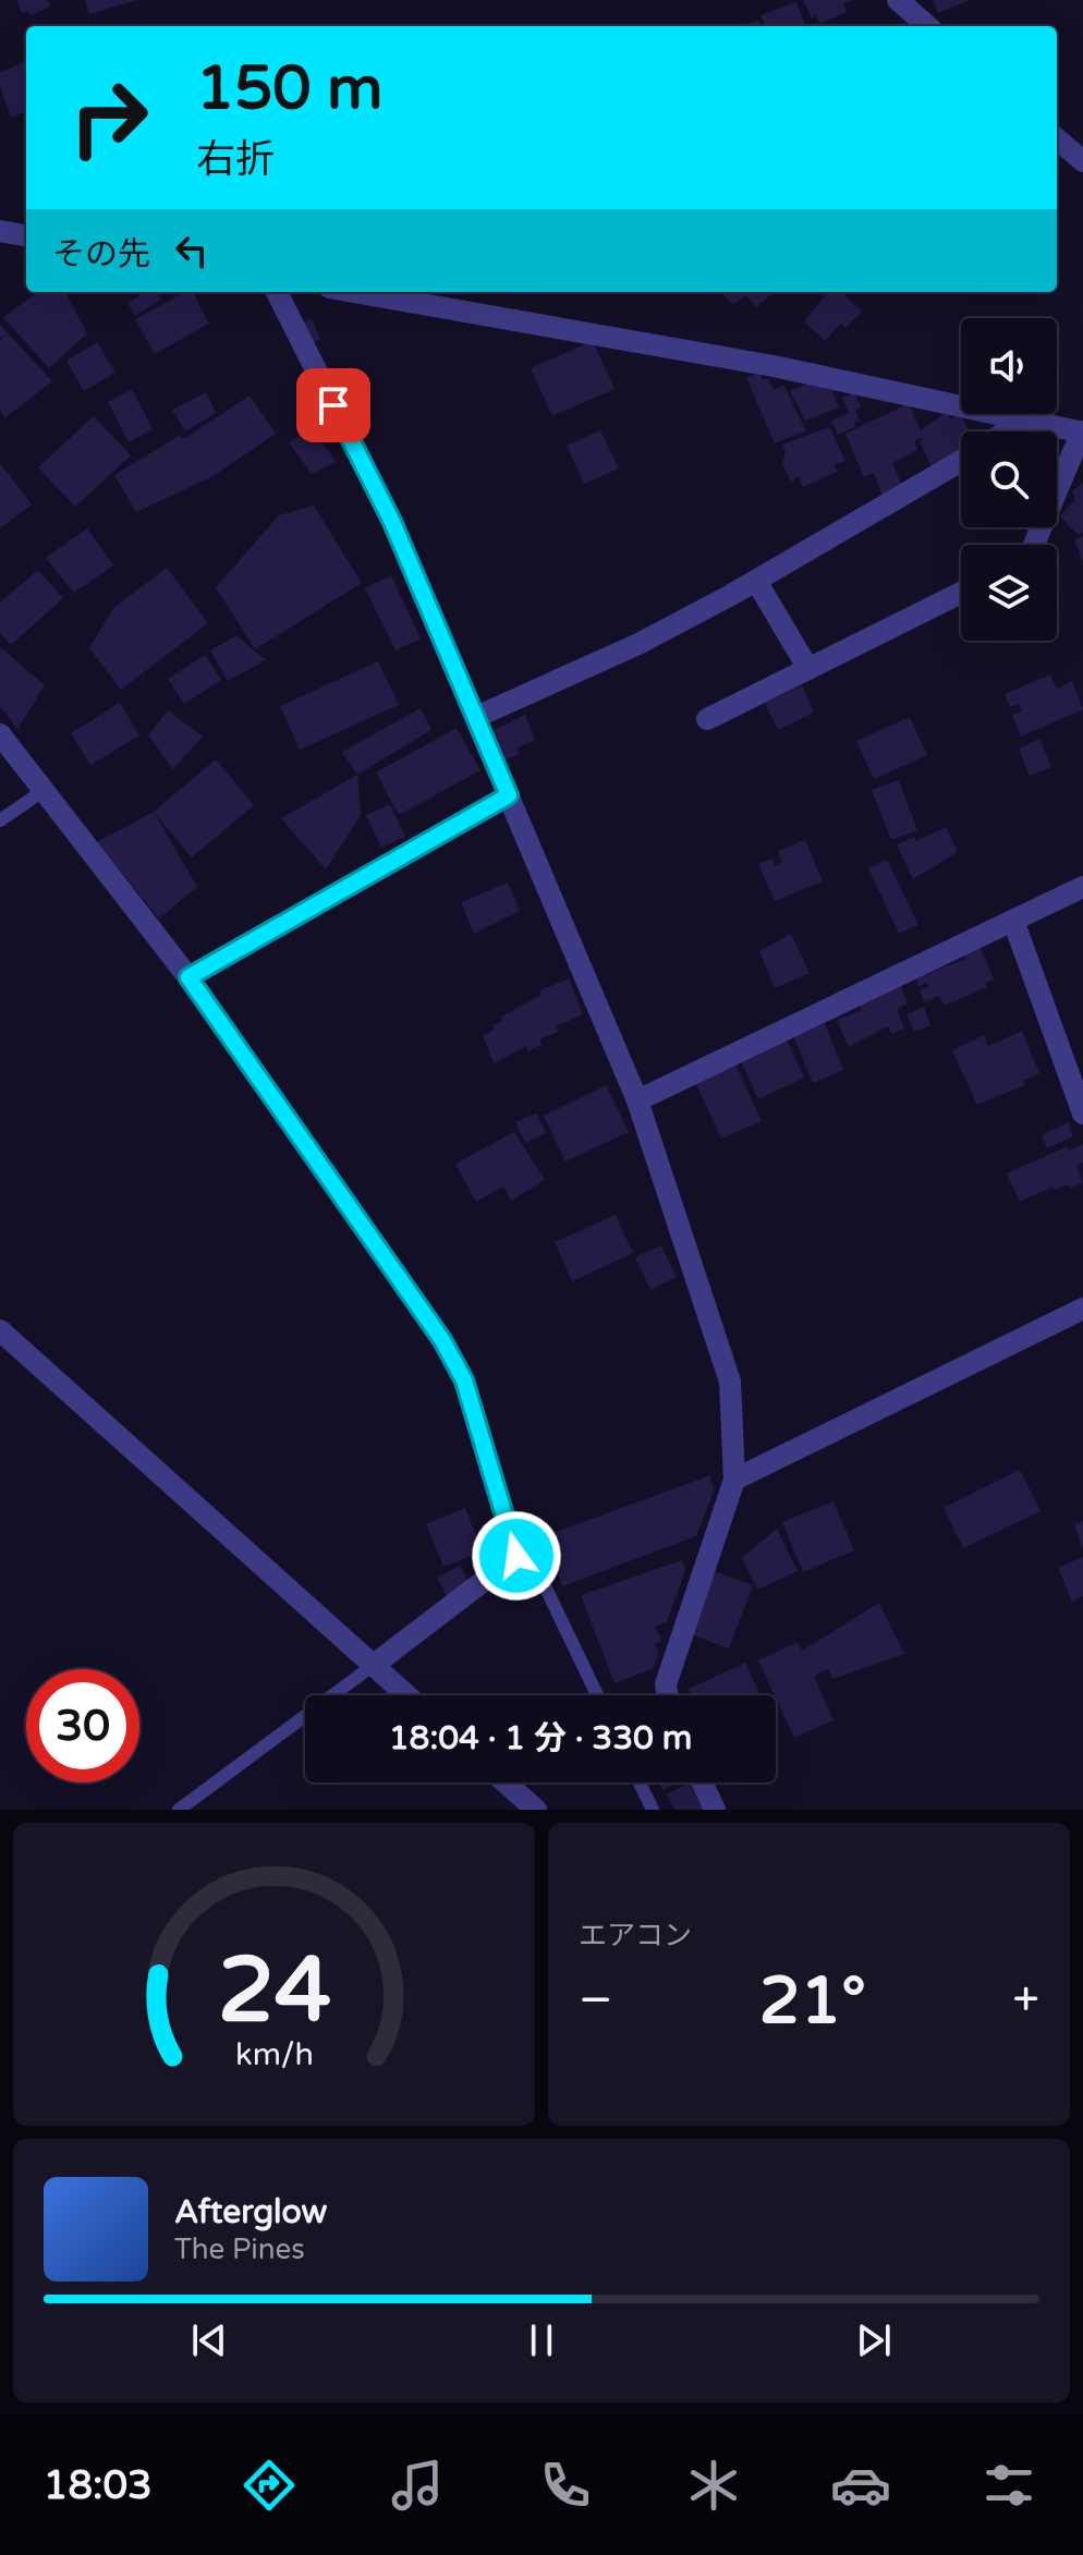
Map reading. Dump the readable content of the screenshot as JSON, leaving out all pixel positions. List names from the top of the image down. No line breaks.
{"page":{"turn":["150 m","右折"],"then":"その先","limit":"30","trip":"18:04 · 1 分 · 330 m","tile":"エアコン","heat":["−","21°","+"],"song":["Afterglow","The Pines"],"tabs":"18:03","gauge":["24","km/h"]}}
